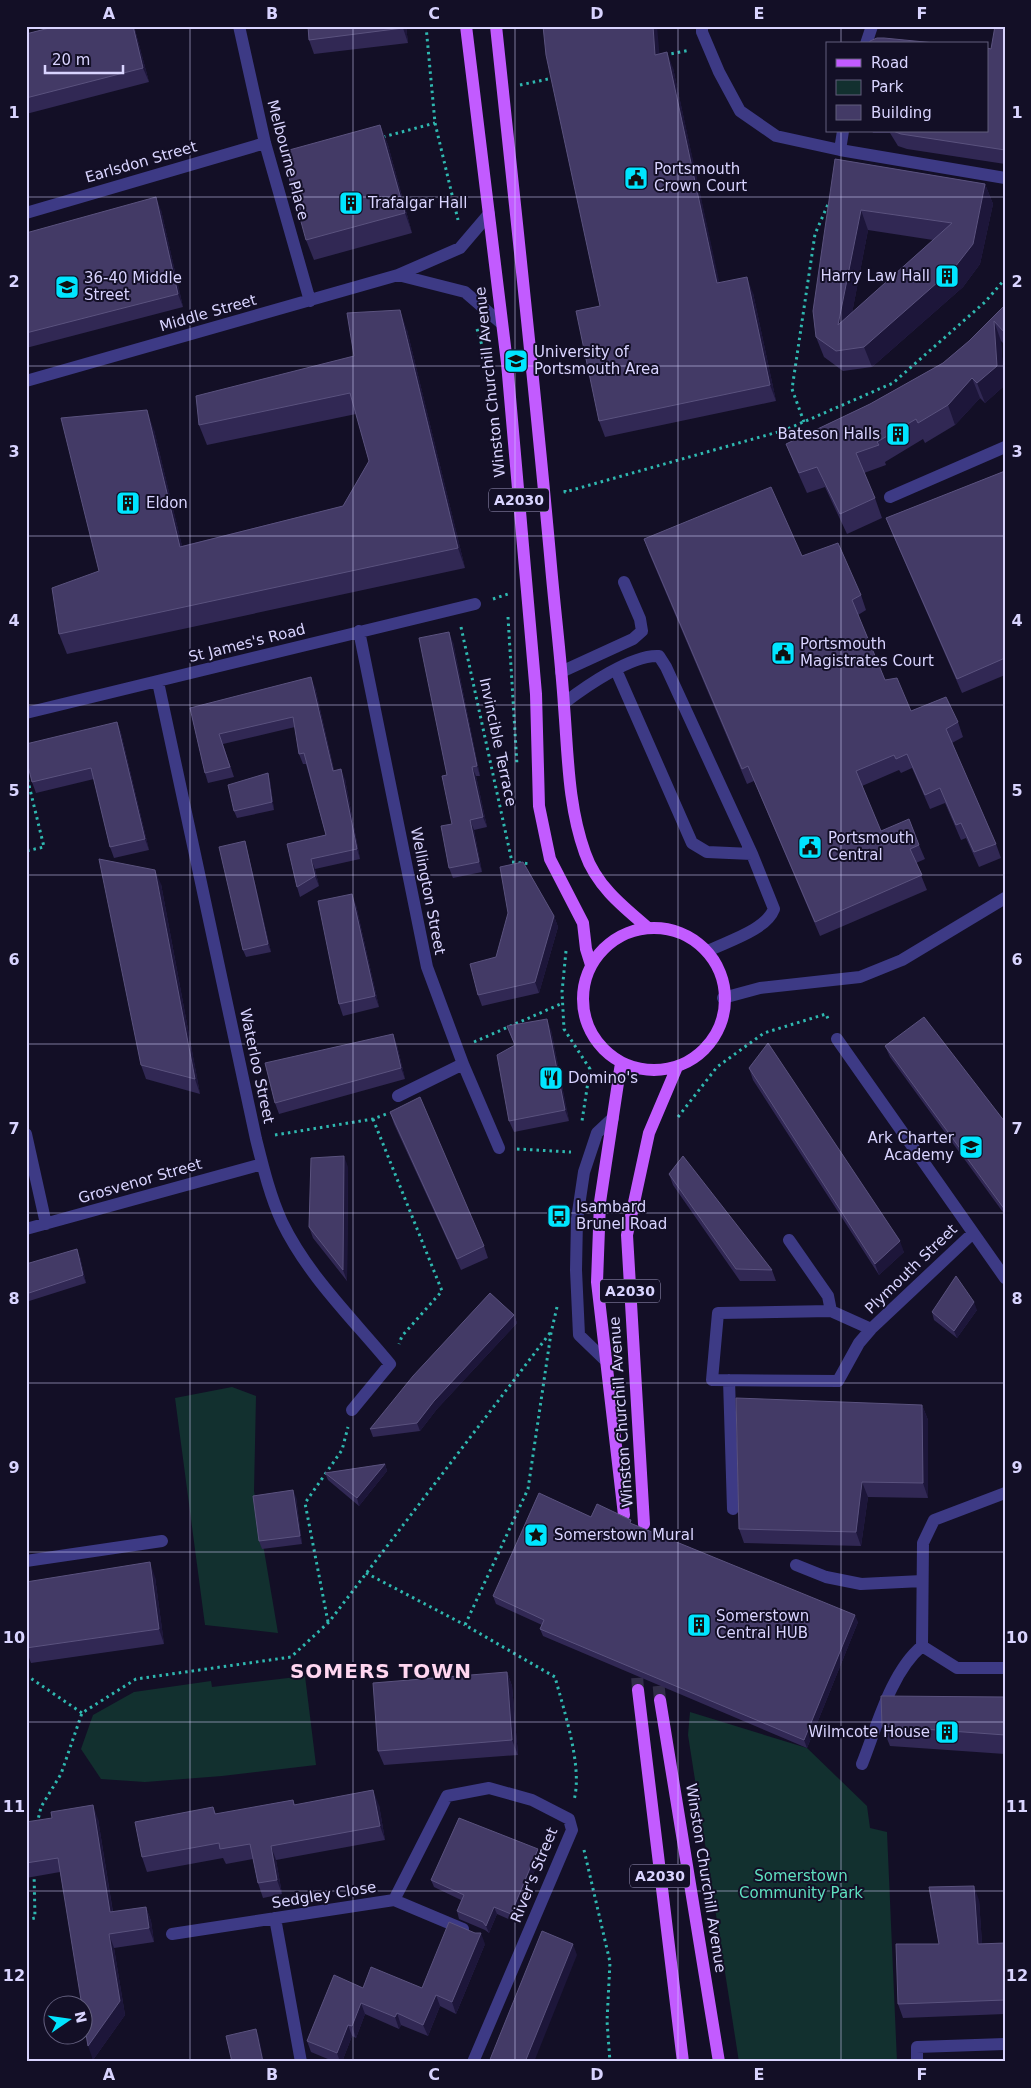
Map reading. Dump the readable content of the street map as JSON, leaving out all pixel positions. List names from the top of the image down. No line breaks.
{"streets":{"main road":["Winston Churchill Avenue","A2030"],"street":["Melbourne Place","Earlsdon Street","Middle Street","St James's Road","Wellington Street","Waterloo Street","Grosvenor Street","Plymouth Street","River's Street","Sedgley Close"],"path":["Invincible Terrace"]},"crossings":[["Melbourne Place","Earlsdon Street"],["Melbourne Place","Middle Street"],["Middle Street","Winston Churchill Avenue"],["Winston Churchill Avenue","A2030"],["St James's Road","Invincible Terrace"],["St James's Road","Wellington Street"],["St James's Road","Waterloo Street"],["Waterloo Street","Grosvenor Street"],["River's Street","Sedgley Close"]],"districts":["SOMERS TOWN"],"parks":["Somerstown Community Park"],"places":{"public building":["Portsmouth Crown Court","Portsmouth Magistrates Court","Portsmouth Central"],"building":["Trafalgar Hall","Harry Law Hall","Bateson Halls","Eldon","Somerstown Central HUB","Wilmcote House"],"school or university":["36-40 Middle Street","University of Portsmouth Area","Ark Charter Academy"],"restaurant":["Domino's"],"bus stop":["Isambard Brunel Road"],"place":["Somerstown Mural"]},"legend":["Road","Park","Building"],"scale_bar":"20 m","north":"right","grid":{"columns":["A","B","C","D","E","F"],"rows":["1","2","3","4","5","6","7","8","9","10","11","12"]}}
